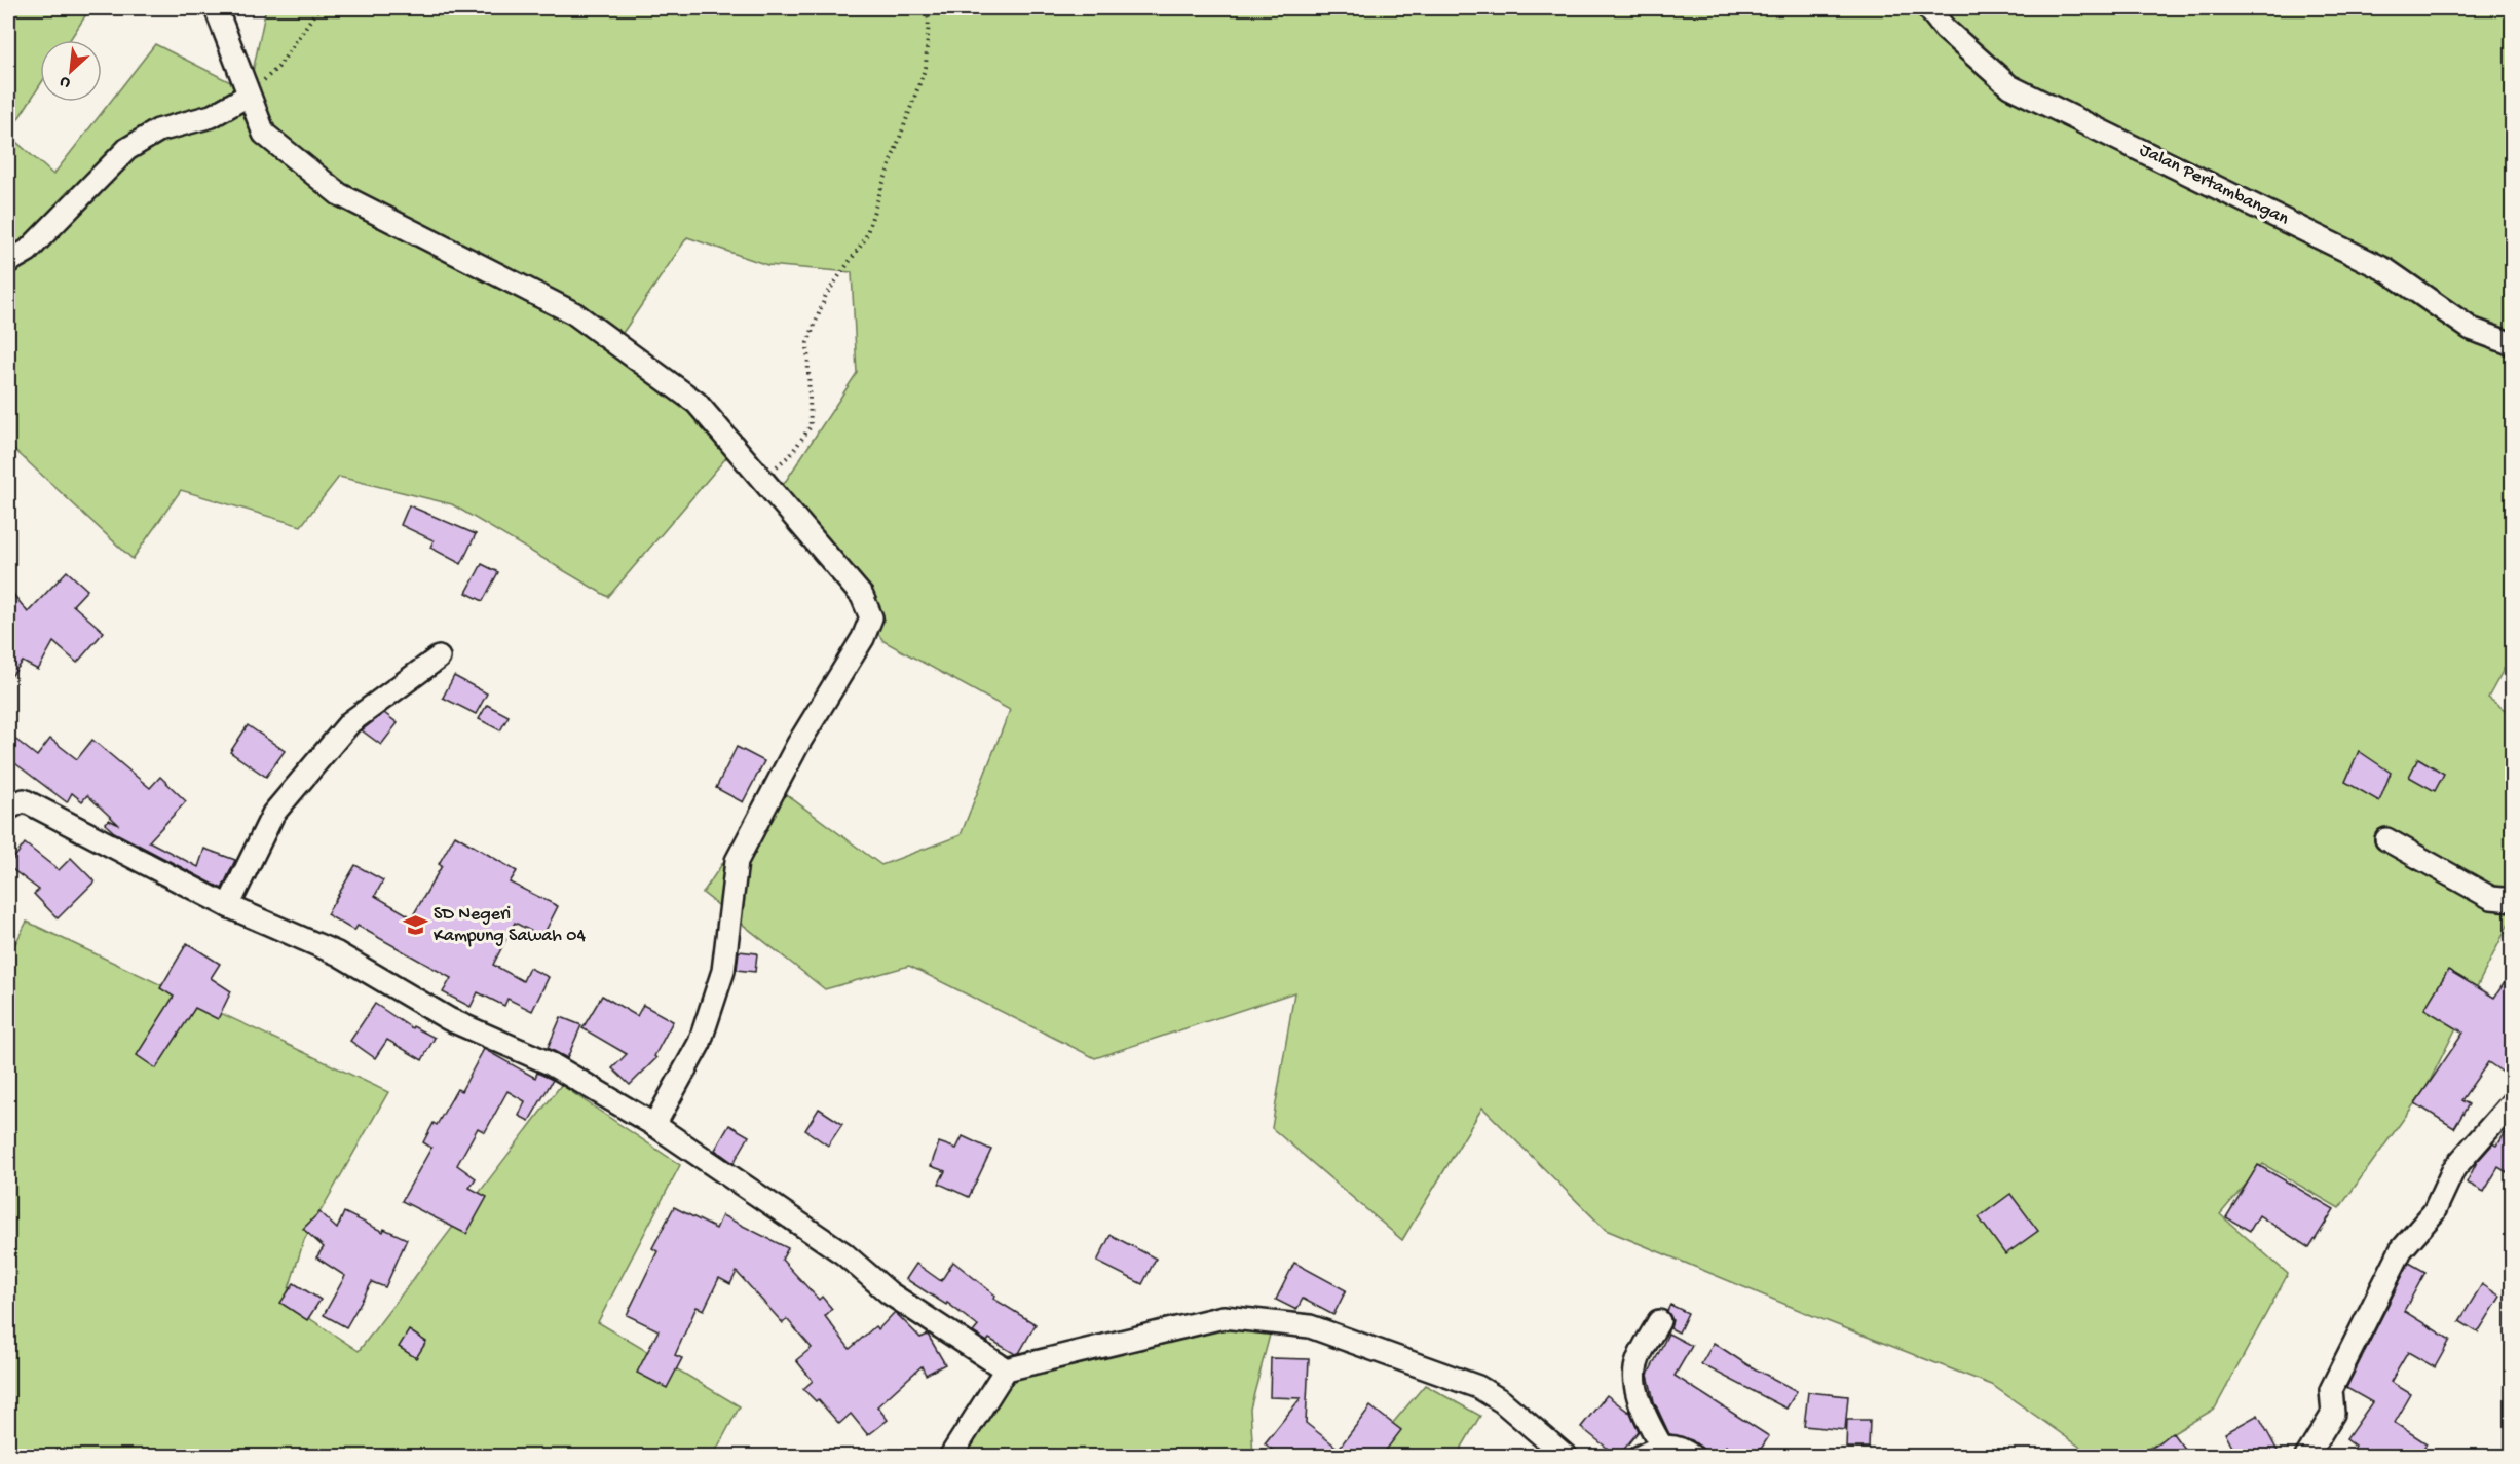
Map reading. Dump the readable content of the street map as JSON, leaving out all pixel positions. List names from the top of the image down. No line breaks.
{"streets":{"street":["Jalan Pertambangan"]},"places":{"school or university":["SD Negeri Kampung Sawah 04"]},"north":"bottom left"}
